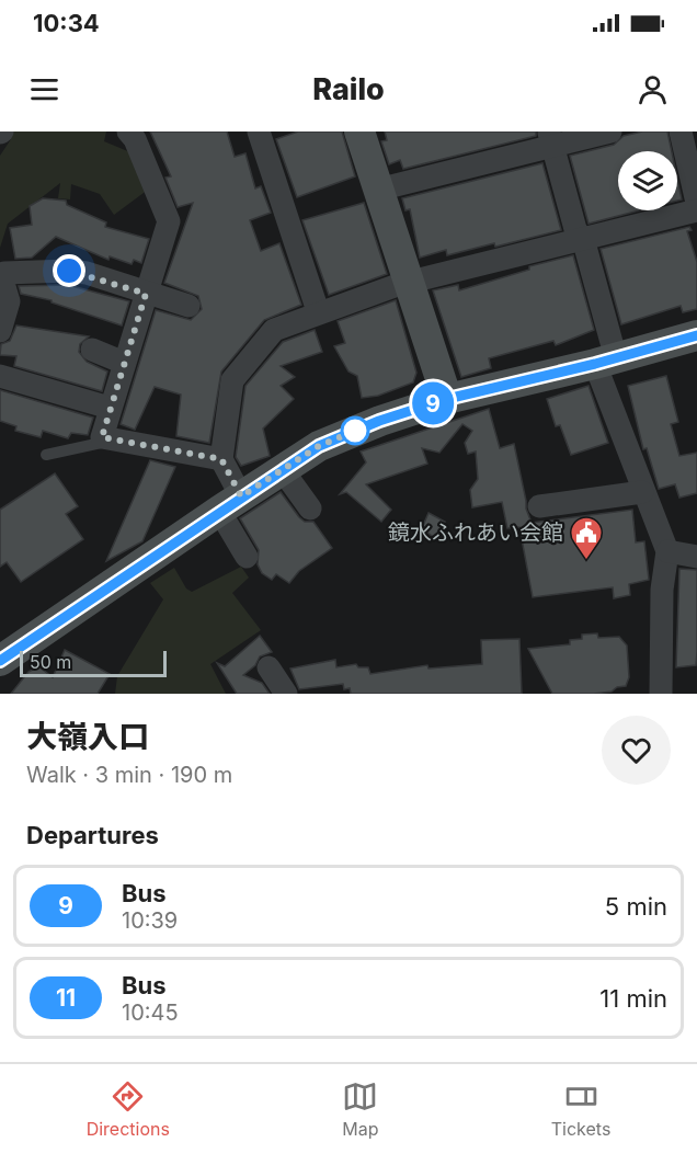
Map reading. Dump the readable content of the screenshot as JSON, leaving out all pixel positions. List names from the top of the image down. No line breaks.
{"places":{"public building":["鏡水ふれあい会館"]},"lines":["bus line 9"],"scale_bar":"50 m","page":{"status":"10:34","header":"Railo","on_map":"9","scale":"50 m","heading":[["大嶺入口","Walk · 3 min · 190 m"],"Departures"],"list":[{"mark":"9","name":"Bus","note":"10:39","value":"5 min"},{"mark":"11","name":"Bus","note":"10:45","value":"11 min"}],"tabs":["Directions","Map","Tickets"]}}
